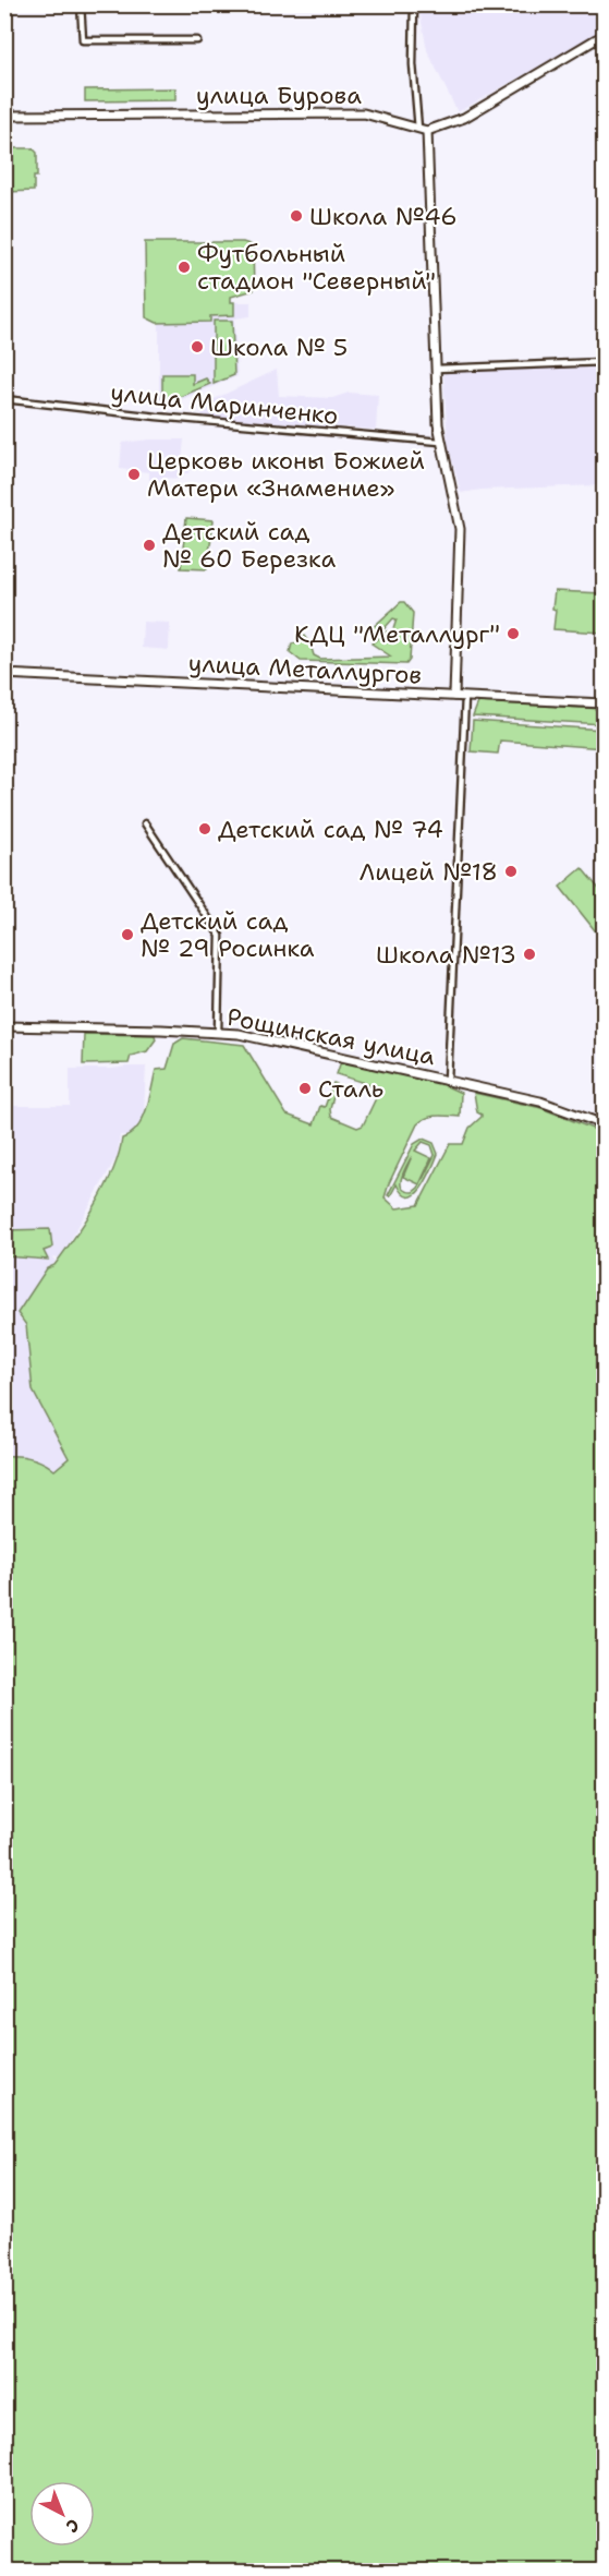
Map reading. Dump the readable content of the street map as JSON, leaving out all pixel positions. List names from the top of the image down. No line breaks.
{"streets":{"main road":["улица Бурова","улица Металлургов","Рощинская улица"],"street":["улица Маринченко"]},"places":["Школа №46","Футбольный стадион \"Северный\"","Школа № 5","Церковь иконы Божией Матери «Знамение»","Детский сад № 60 Березка","КДЦ \"Металлург\"","Детский сад № 74","Лицей №18","Детский сад № 29 Росинка","Школа №13","Сталь"],"north":"bottom right"}
